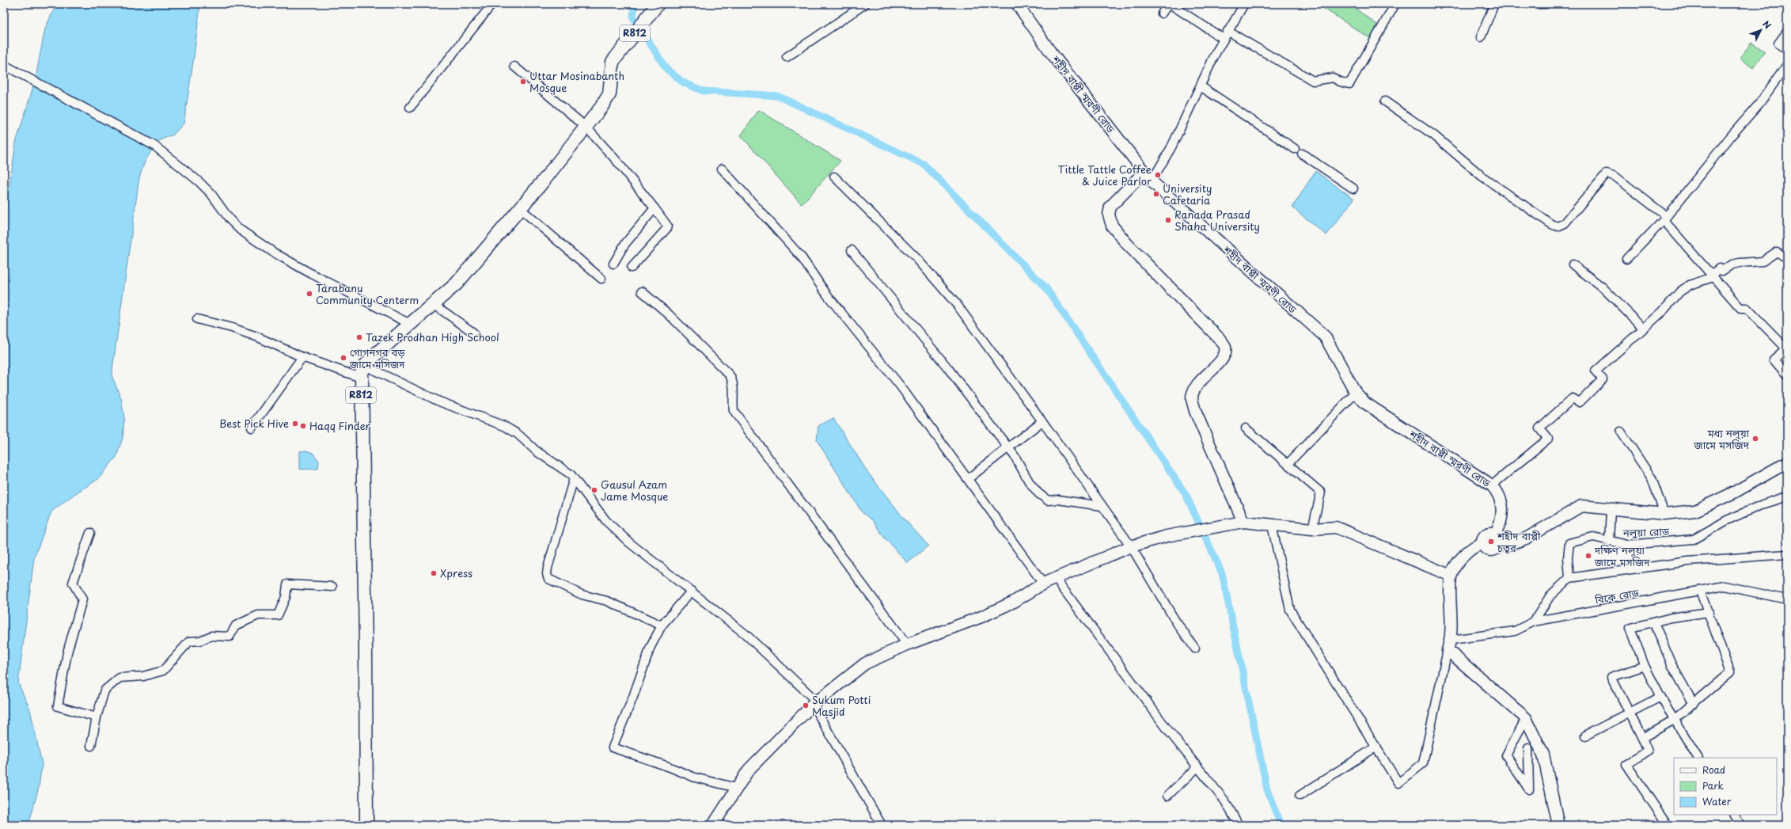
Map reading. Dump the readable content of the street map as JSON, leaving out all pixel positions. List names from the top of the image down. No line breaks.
{"streets":{"main road":["R812"],"street":["শহীদ বাপ্পী স্মরণী রোড","নলুয়া রোড","বিকে রোড"]},"places":["Uttar Mosinabanth Mosque","Tittle Tattle Coffee & Juice Parlor","University Cafetaria","Ranada Prasad Shaha University","Tarabanu Community Centerm","Tazek Prodhan High School","গোগনগর বড় জামে মসিজদ","Best Pick Hive","Haqq Finder","মধ্য নলুয়া জামে মসজিদ","Gausul Azam Jame Mosque","শহীদ বাপ্পী চত্বর","দক্ষিণ নলুয়া জামে মসজিদ","Xpress","Sukum Potti Masjid"],"legend":["Road","Park","Water"],"north":"top right"}
